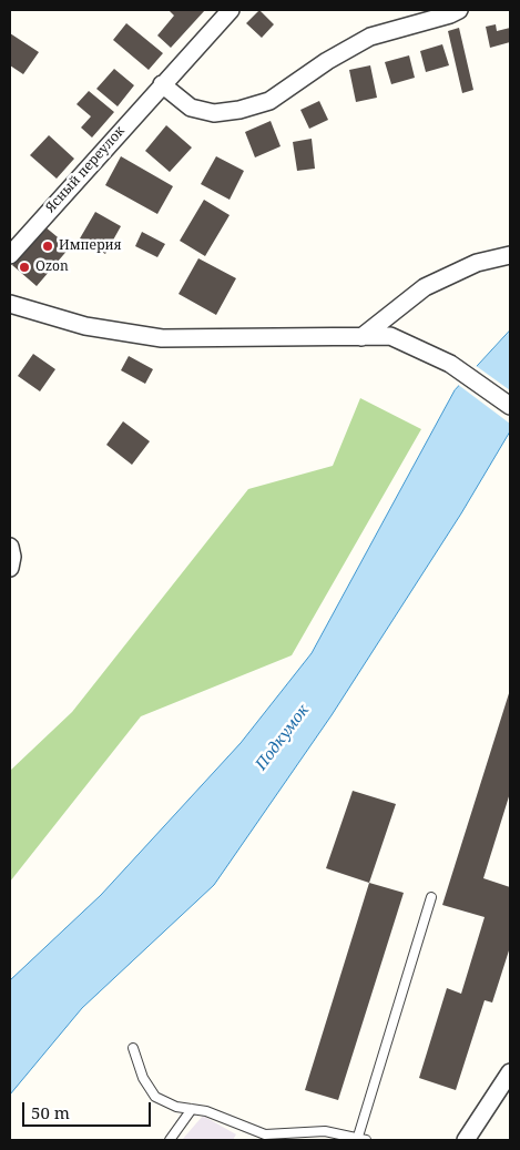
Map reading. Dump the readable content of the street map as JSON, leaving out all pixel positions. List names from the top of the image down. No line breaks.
{"streets":{"street":["Ясный переулок"]},"water":["Подкумок"],"places":["Империя","Ozon"],"scale_bar":"50 m"}
